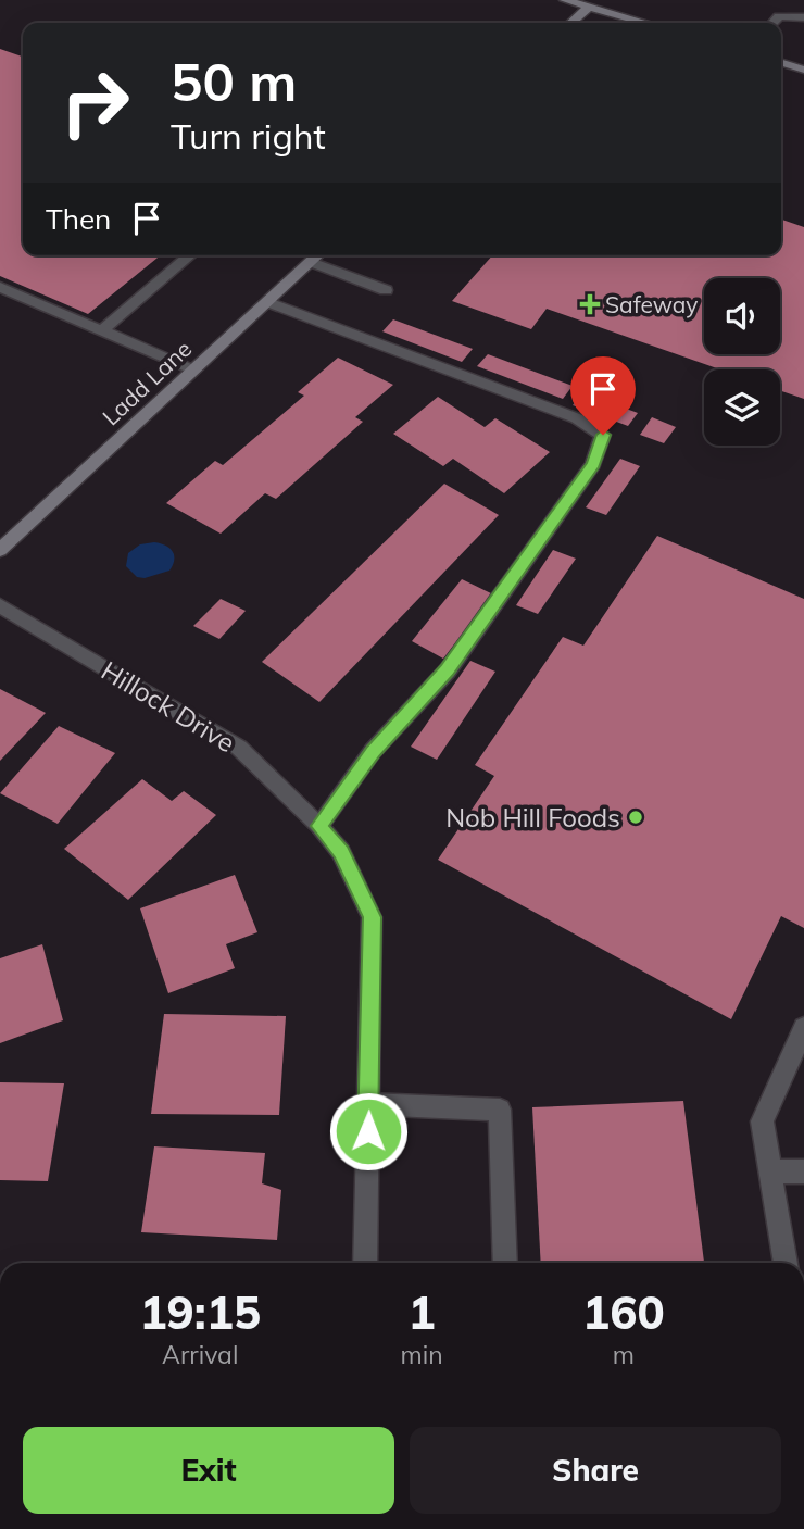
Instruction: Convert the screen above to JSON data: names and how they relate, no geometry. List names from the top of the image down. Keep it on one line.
{"streets":{"street":["Ladd Lane","Hillock Drive"]},"places":{"health":["Safeway"],"other":["Nob Hill Foods"]},"page":{"turn":["50 m","Turn right"],"then":"Then","eta":["19:15","Arrival","1","min","160","m"],"buttons":["Exit","Share"]}}
